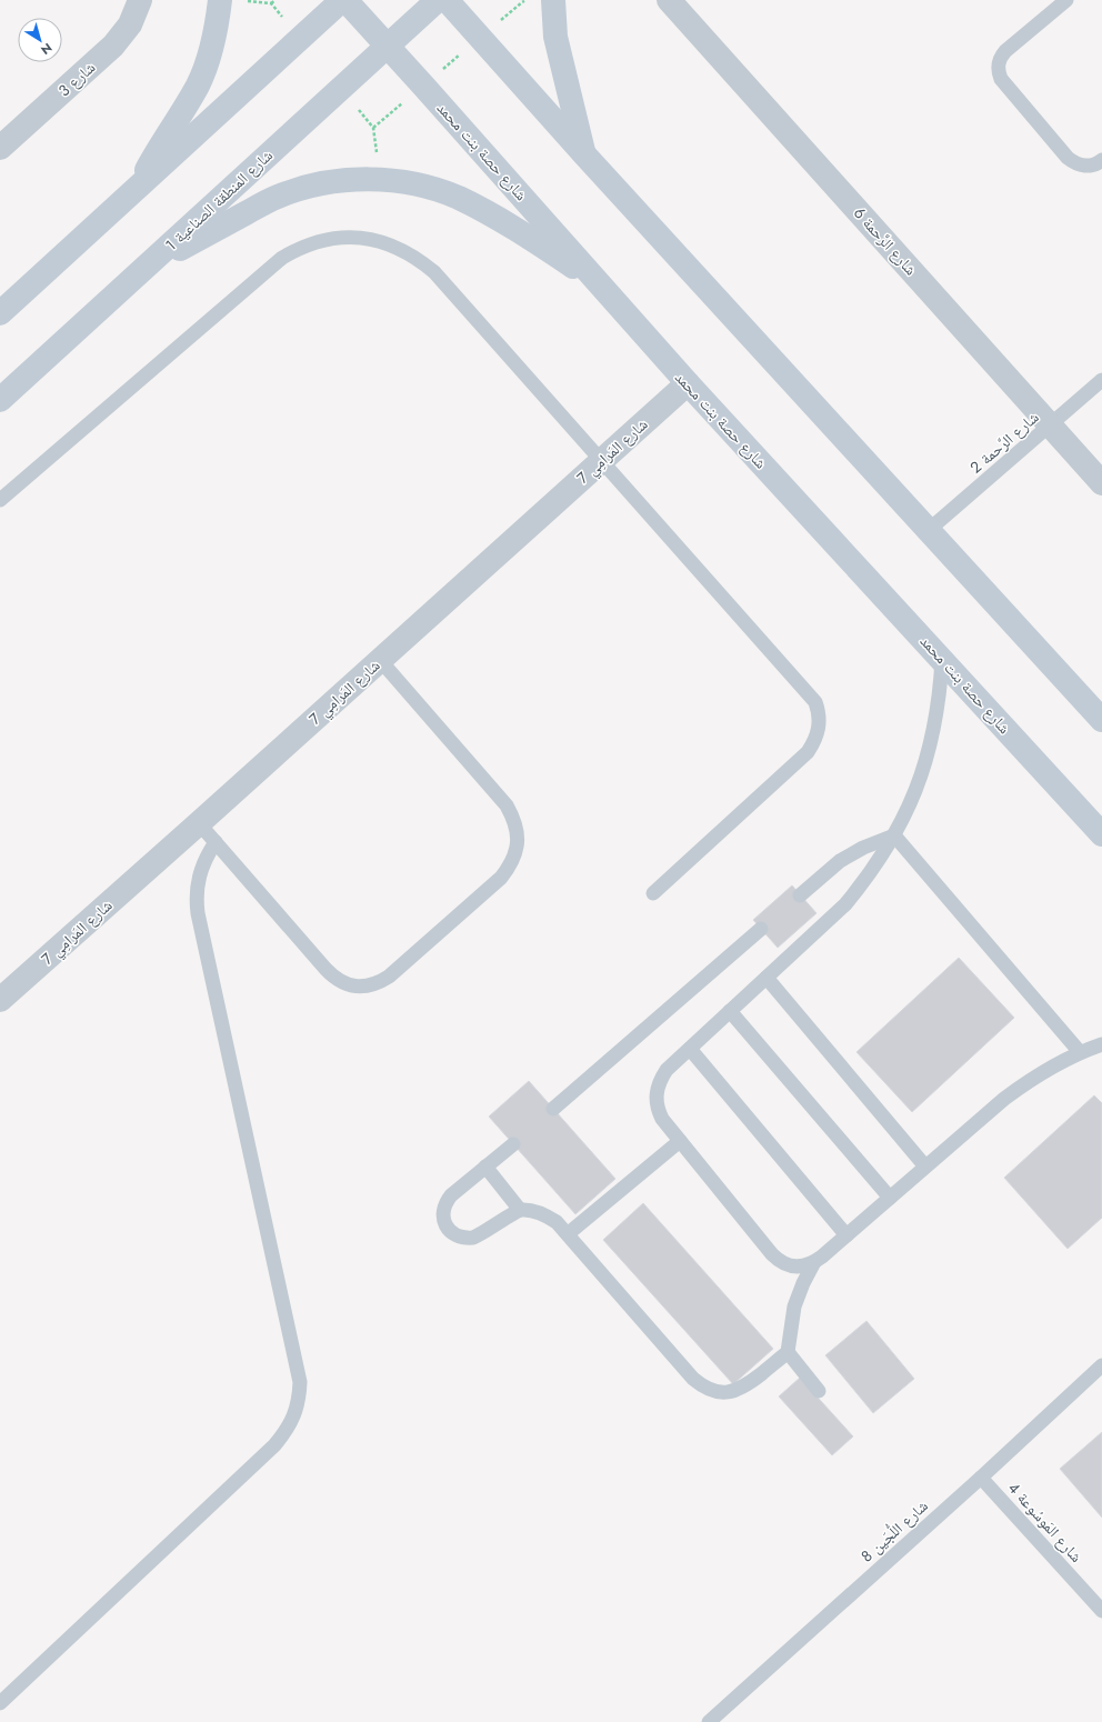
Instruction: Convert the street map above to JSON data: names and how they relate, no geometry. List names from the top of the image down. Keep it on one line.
{"streets":{"main road":["شارع حصة بنت محمد","شارع المنطقة الصناعية 1"],"street":["شارع 3","شارع الرَّحمة 6","شارع المَرامِي 7"],"lane":["شارع الرَّحمة 2","شارع المَوسُوعة 4","شارع اللُّجَين 8"]},"crossings":[["شارع حصة بنت محمد","شارع المنطقة الصناعية 1"],["شارع حصة بنت محمد","شارع المَرامِي 7"],["شارع الرَّحمة 6","شارع الرَّحمة 2"],["شارع المَوسُوعة 4","شارع اللُّجَين 8"]],"north":"bottom right"}
